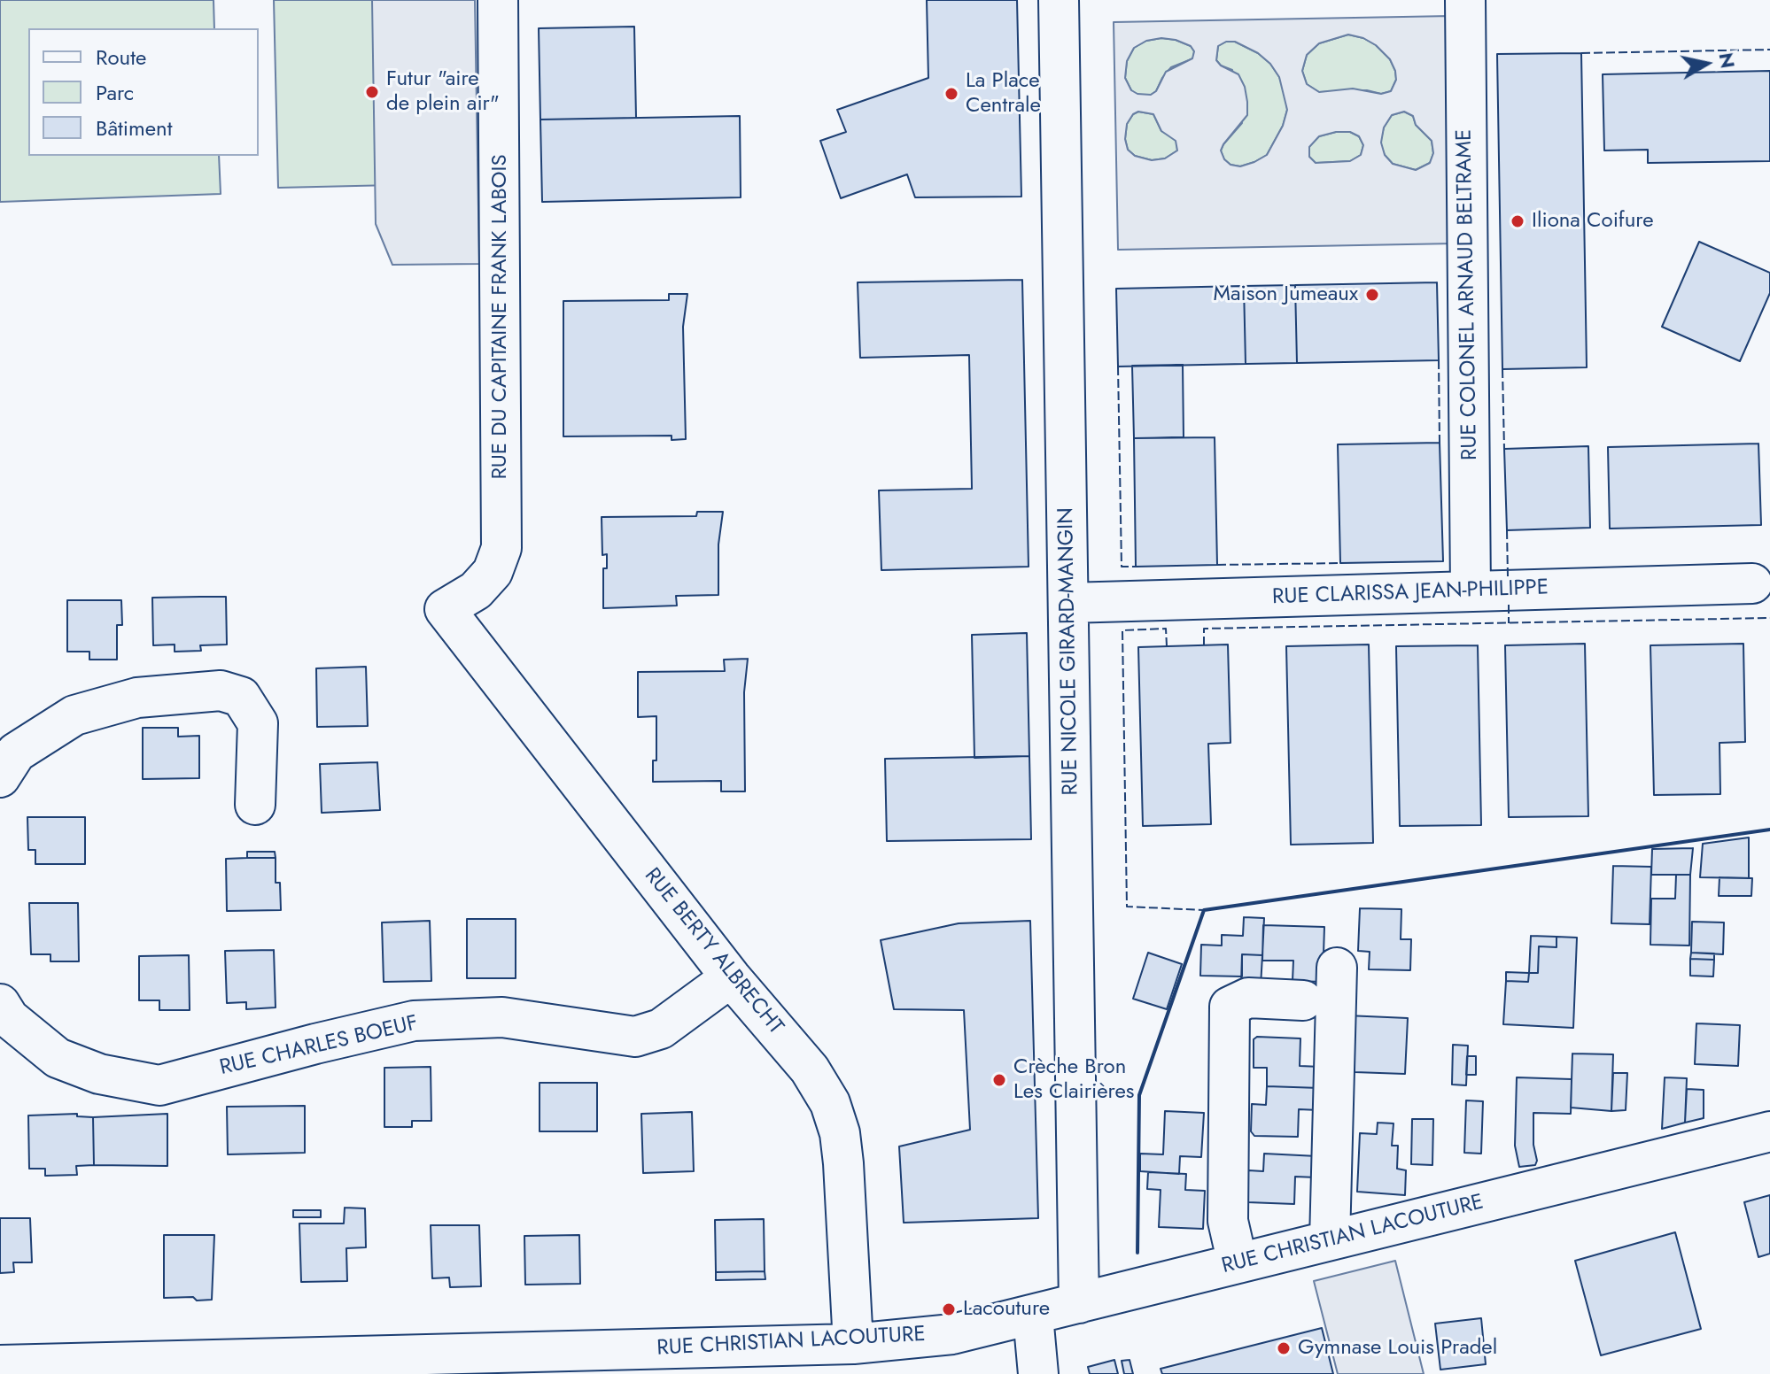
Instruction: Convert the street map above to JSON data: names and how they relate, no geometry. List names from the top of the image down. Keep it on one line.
{"streets":{"street":["RUE COLONEL ARNAUD BELTRAME","RUE DU CAPITAINE FRANK LABOIS","RUE CLARISSA JEAN-PHILIPPE","RUE NICOLE GIRARD-MANGIN","RUE BERTY ALBRECHT","RUE CHARLES BOEUF","RUE CHRISTIAN LACOUTURE"]},"crossings":[["RUE COLONEL ARNAUD BELTRAME","RUE CLARISSA JEAN-PHILIPPE"],["RUE DU CAPITAINE FRANK LABOIS","RUE BERTY ALBRECHT"],["RUE CLARISSA JEAN-PHILIPPE","RUE NICOLE GIRARD-MANGIN"],["RUE NICOLE GIRARD-MANGIN","RUE CHRISTIAN LACOUTURE"],["RUE BERTY ALBRECHT","RUE CHARLES BOEUF"],["RUE BERTY ALBRECHT","RUE CHRISTIAN LACOUTURE"]],"places":["Futur \"aire de plein air\"","La Place Centrale","Iliona Coifure","Maison Jumeaux","Crèche Bron Les Clairières","Lacouture","Gymnase Louis Pradel"],"legend":["Route","Parc","Bâtiment"],"north":"right"}
